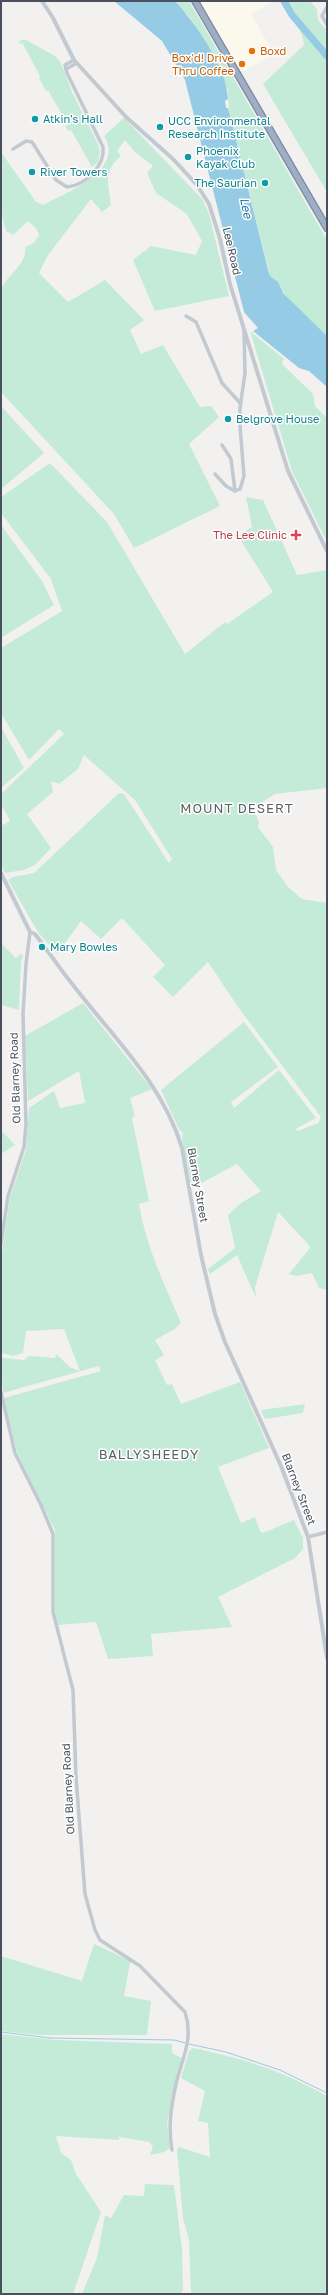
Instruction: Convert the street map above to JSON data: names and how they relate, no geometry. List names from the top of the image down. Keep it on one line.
{"streets":{"street":["Lee Road","Old Blarney Road","Blarney Street"]},"crossings":[["Old Blarney Road","Blarney Street"]],"districts":["MOUNT DESERT","BALLYSHEEDY"],"water":["Lee"],"places":{"other":["Boxd","Box'd! Drive Thru Coffee","Atkin's Hall","UCC Environmental Research Institute","Phoenix Kayak Club","River Towers","The Saurian","Belgrove House","Mary Bowles"],"health":["The Lee Clinic"]}}
